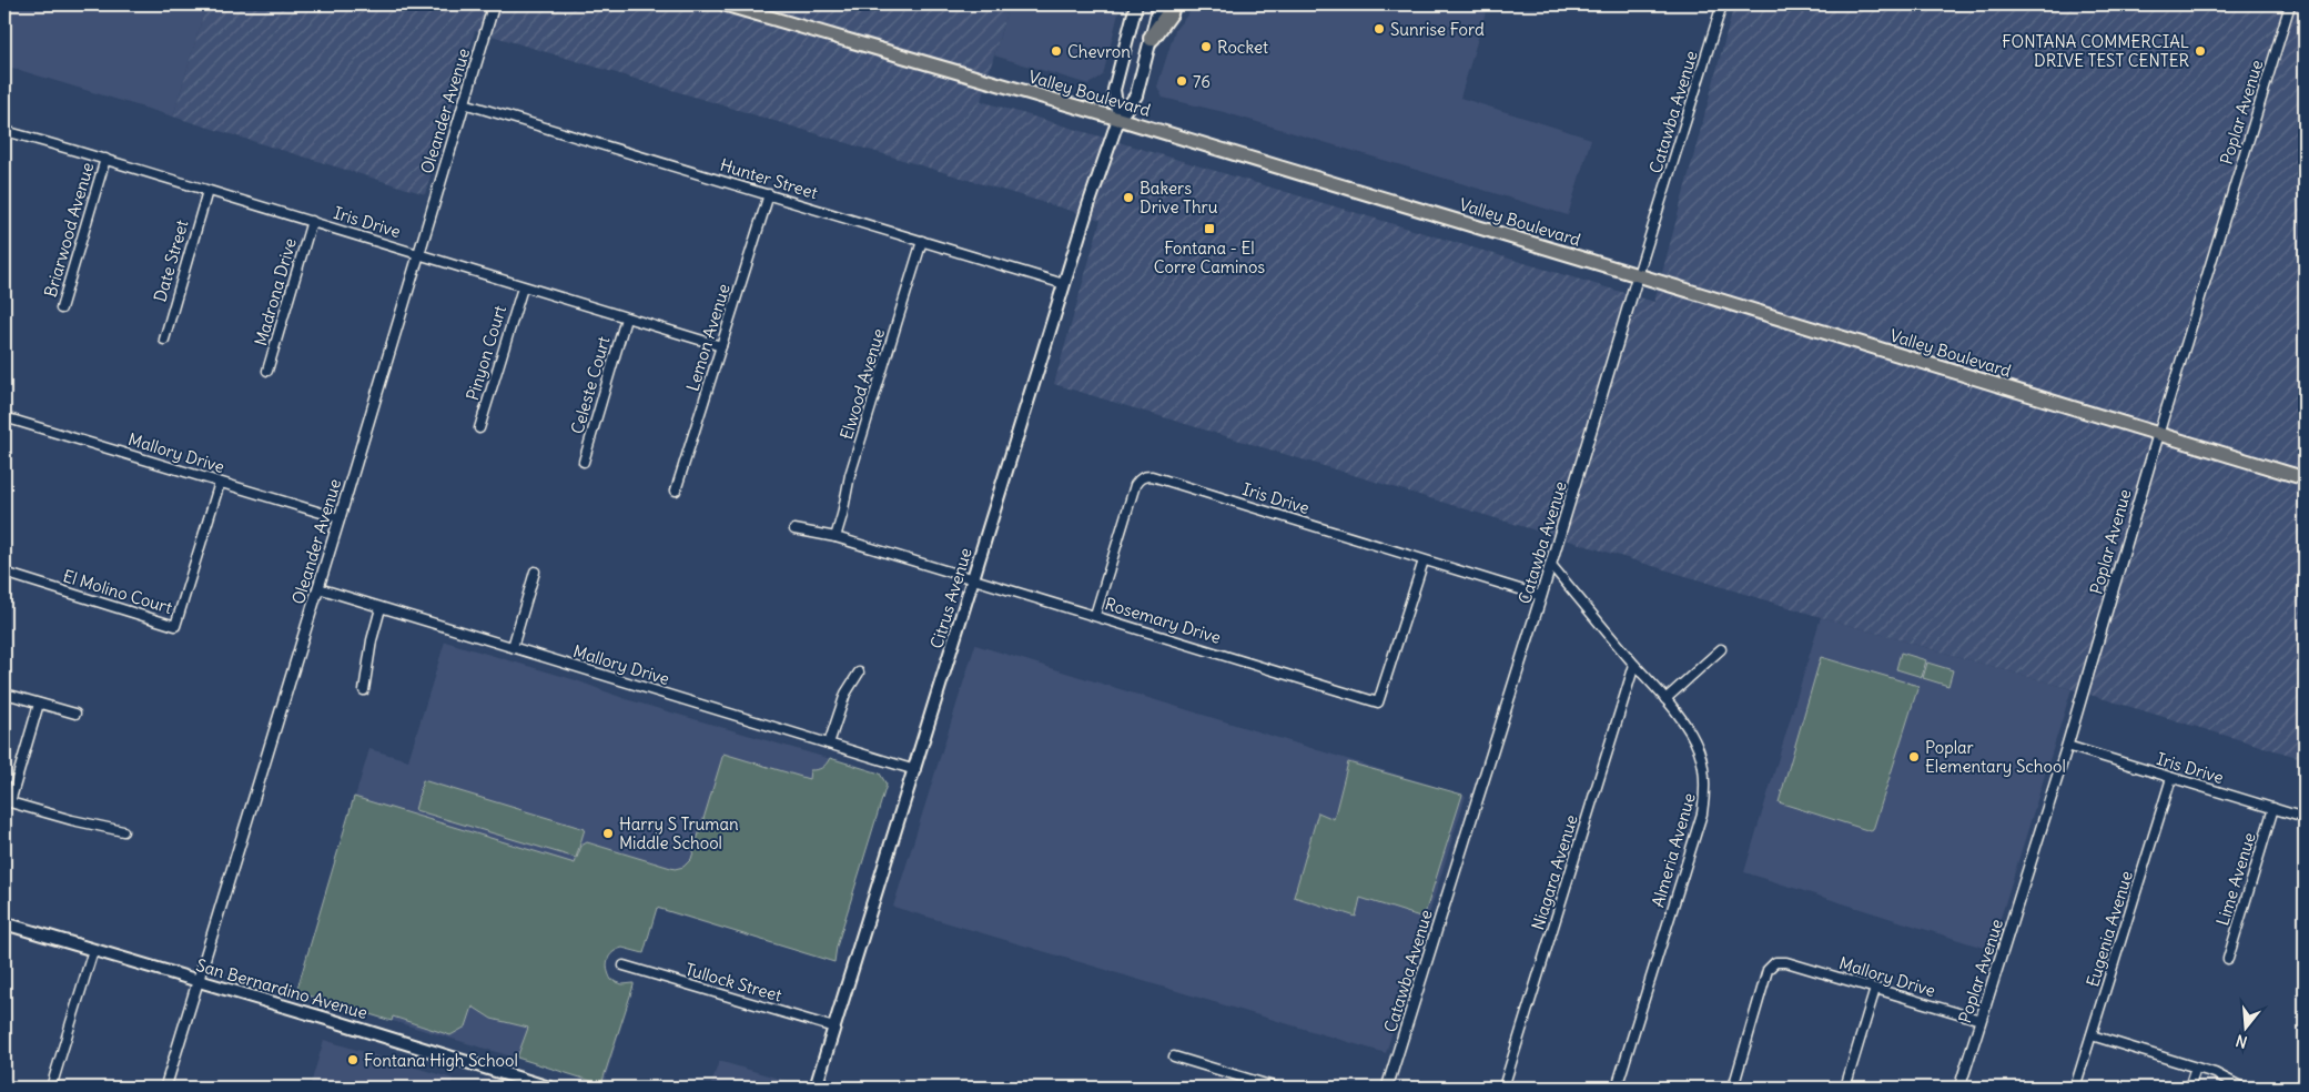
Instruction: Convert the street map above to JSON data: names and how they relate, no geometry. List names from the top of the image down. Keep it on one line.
{"streets":{"main road":["Valley Boulevard","Citrus Avenue","San Bernardino Avenue"],"street":["Oleander Avenue","Catawba Avenue","Poplar Avenue","Hunter Street","Iris Drive","Briarwood Avenue","Date Street","Madrona Drive","Lemon Avenue","Pinyon Court","Elwood Avenue","Celeste Court","Mallory Drive","El Molino Court","Rosemary Drive","Almeria Avenue","Niagara Avenue","Lime Avenue","Eugenia Avenue","Tullock Street"]},"crossings":[["Valley Boulevard","Catawba Avenue"],["Valley Boulevard","Poplar Avenue"],["Valley Boulevard","Citrus Avenue"],["Oleander Avenue","Hunter Street"],["Oleander Avenue","Iris Drive"],["Oleander Avenue","Mallory Drive"],["Oleander Avenue","San Bernardino Avenue"],["Catawba Avenue","Iris Drive"],["Catawba Avenue","Almeria Avenue"],["Poplar Avenue","Iris Drive"],["Poplar Avenue","Mallory Drive"],["Hunter Street","Lemon Avenue"],["Hunter Street","Elwood Avenue"],["Hunter Street","Citrus Avenue"],["Iris Drive","Briarwood Avenue"],["Iris Drive","Date Street"],["Iris Drive","Madrona Drive"],["Iris Drive","Lemon Avenue"],["Iris Drive","Pinyon Court"],["Iris Drive","Celeste Court"],["Iris Drive","Rosemary Drive"],["Iris Drive","Lime Avenue"],["Iris Drive","Eugenia Avenue"],["Elwood Avenue","Rosemary Drive"],["Mallory Drive","El Molino Court"],["Mallory Drive","Citrus Avenue"],["Citrus Avenue","Rosemary Drive"],["Citrus Avenue","Tullock Street"],["Almeria Avenue","Niagara Avenue"]],"places":{"other":["Sunrise Ford","Rocket","Chevron","FONTANA COMMERCIAL DRIVE TEST CENTER","76","Bakers Drive Thru","Poplar Elementary School","Harry S Truman Middle School","Fontana High School"],"transit":["Fontana - El Corre Caminos"]},"north":"bottom"}
